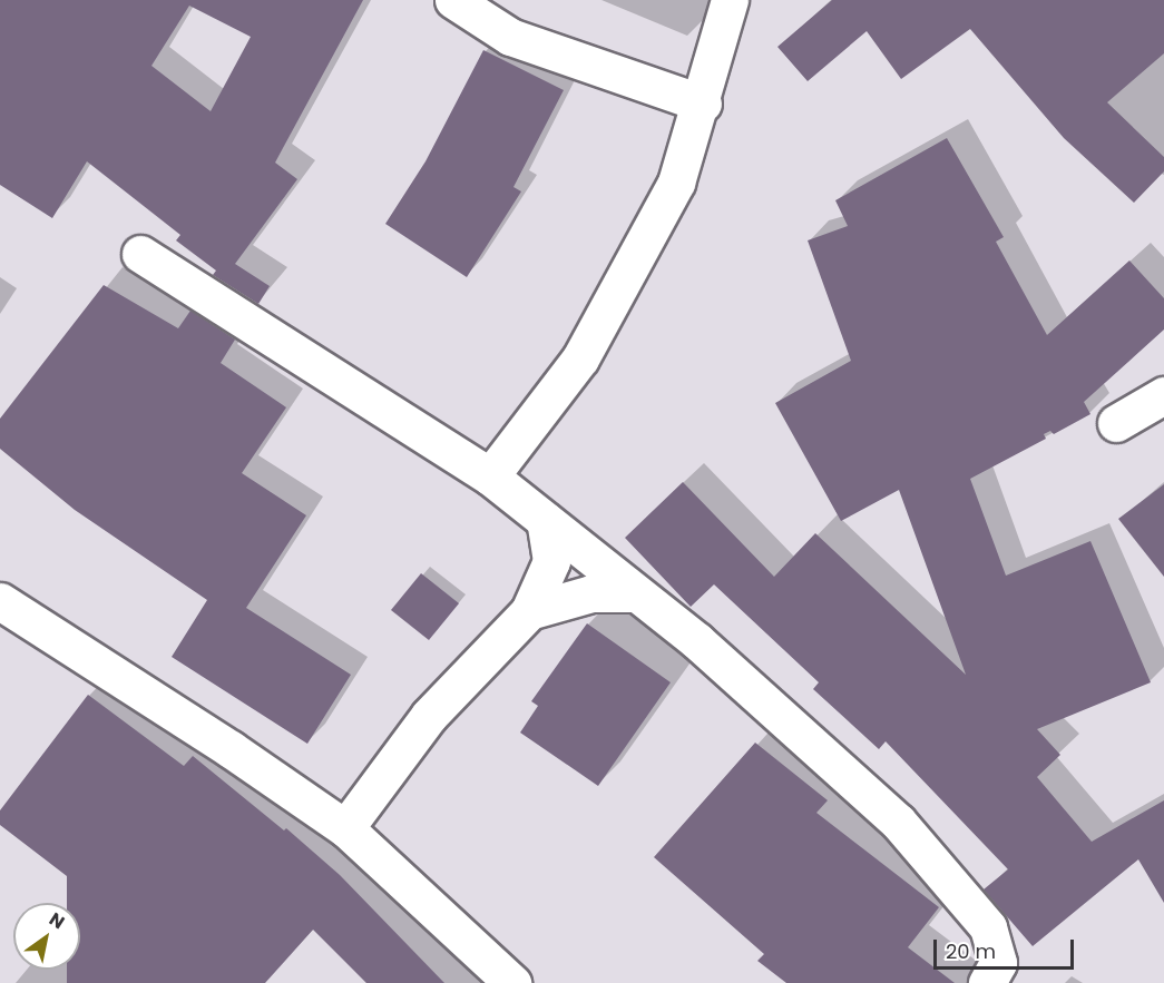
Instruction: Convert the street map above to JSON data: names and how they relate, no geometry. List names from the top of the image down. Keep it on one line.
{"scale_bar":"20 m","north":"top right"}
